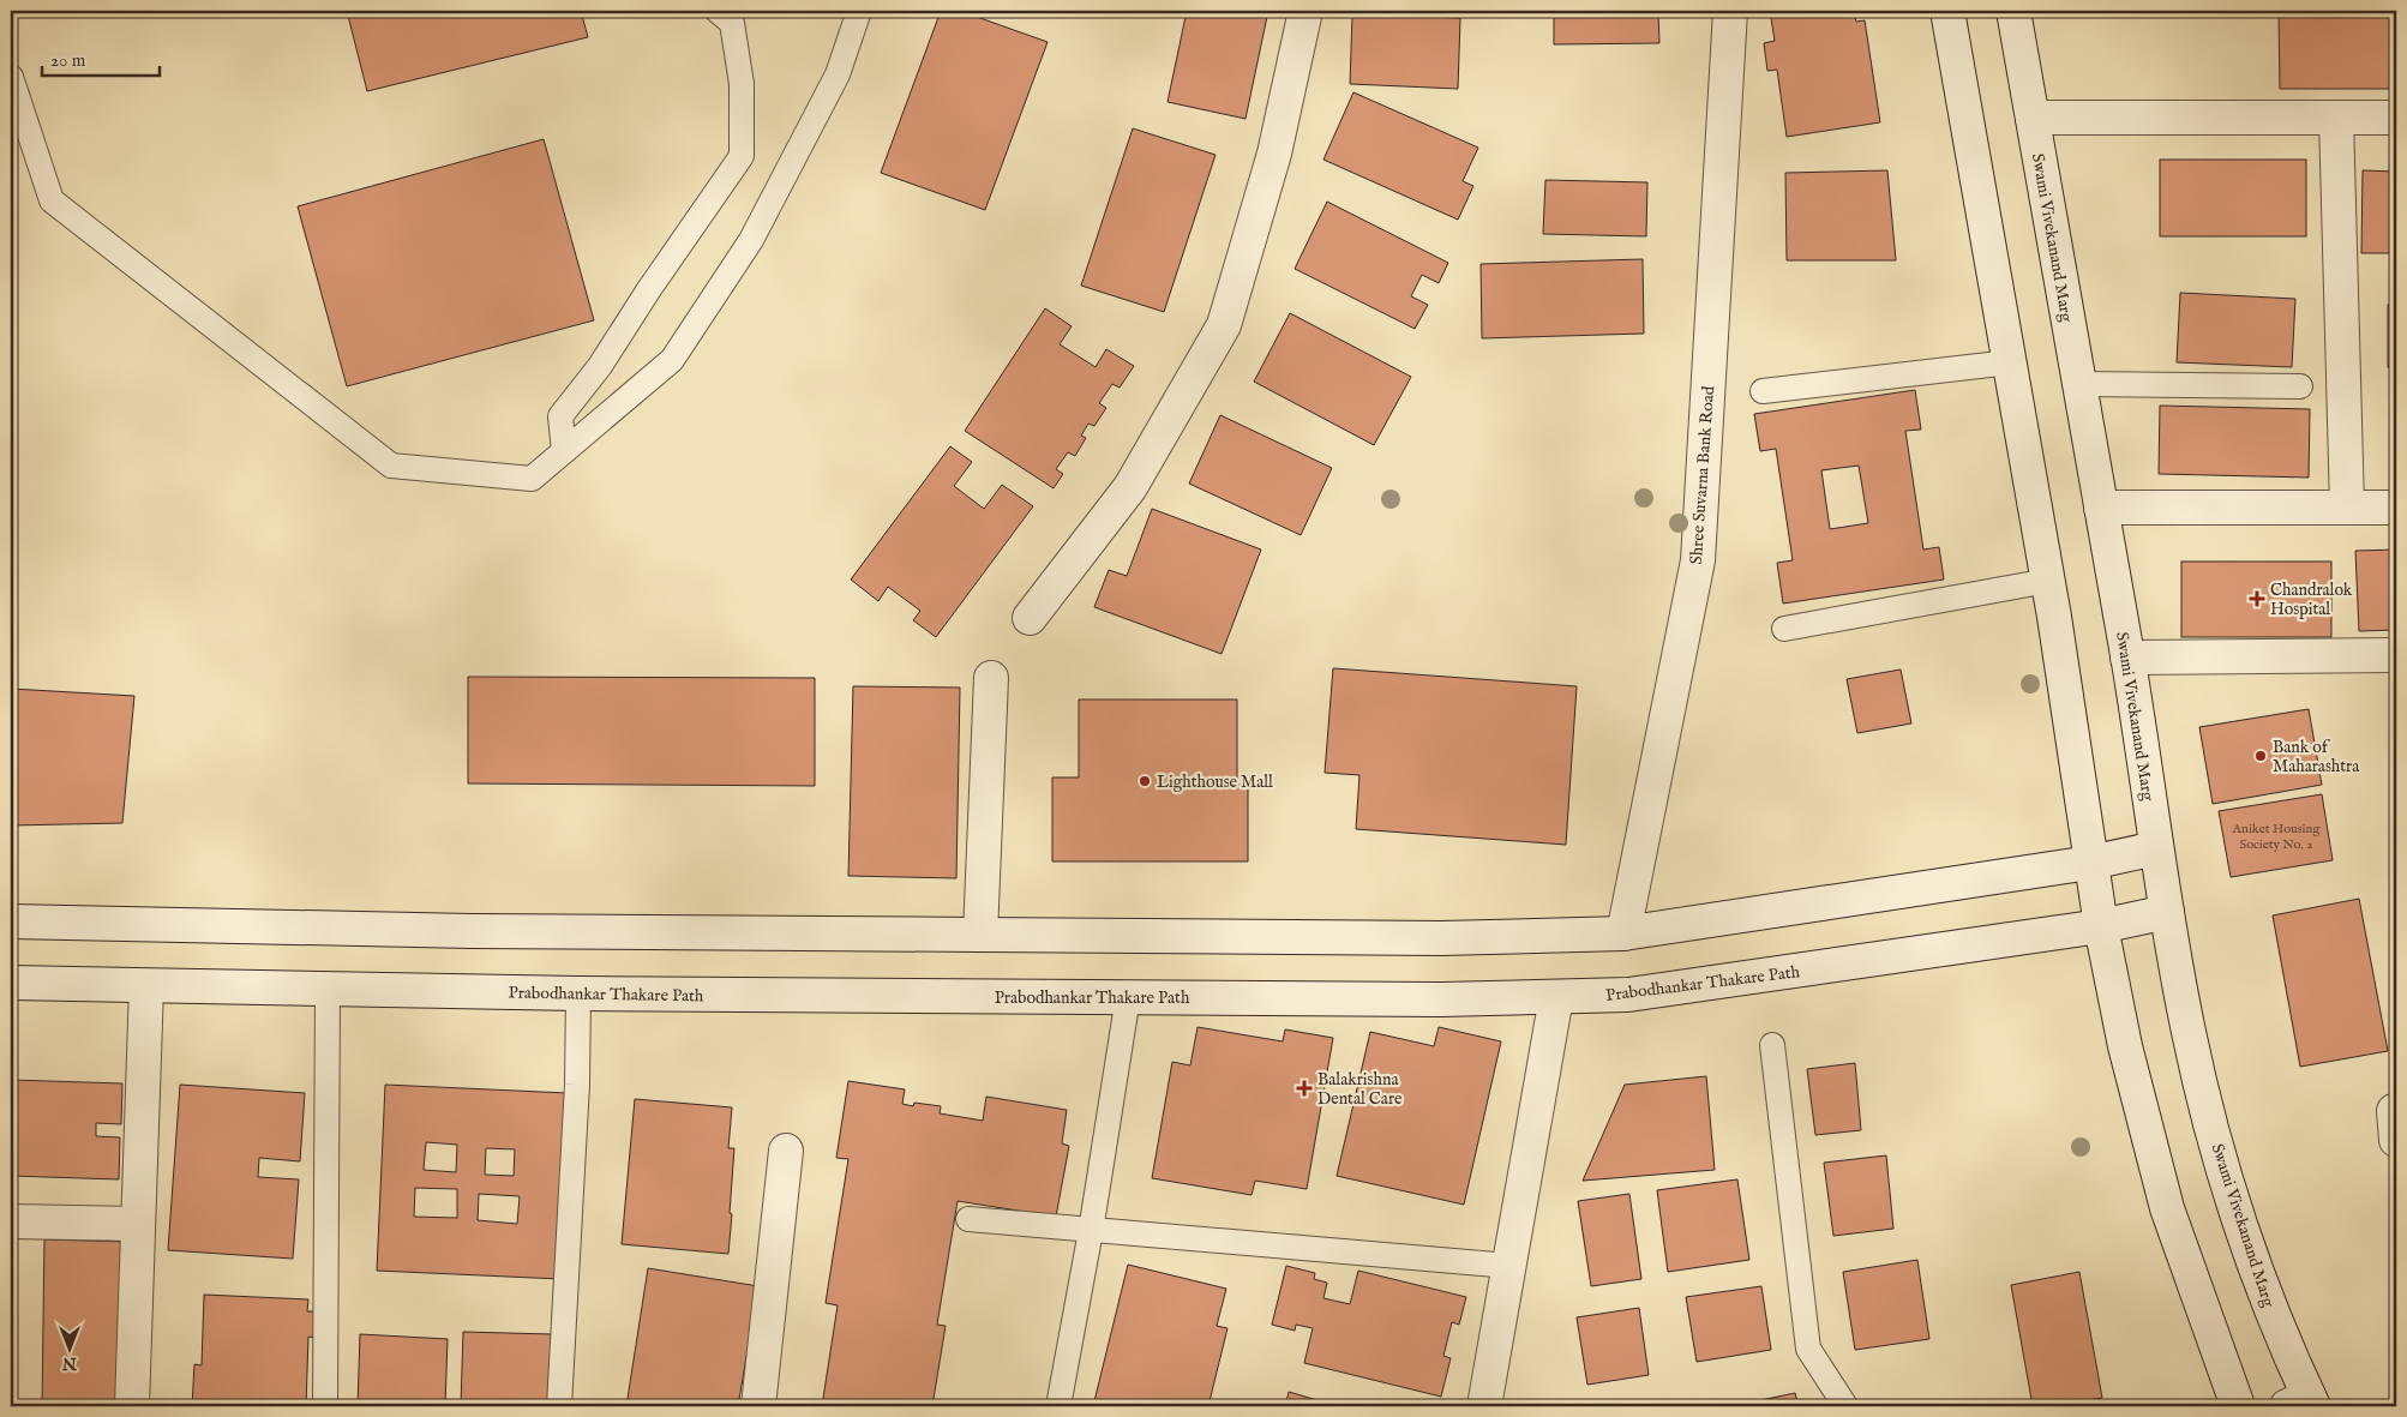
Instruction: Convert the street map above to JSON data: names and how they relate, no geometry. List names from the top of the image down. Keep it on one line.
{"streets":{"main road":["Swami Vivekanand Marg","Shree Suvarna Bank Road","Prabodhankar Thakare Path"]},"crossings":[["Swami Vivekanand Marg","Prabodhankar Thakare Path"]],"places":{"health":["Chandralok Hospital","Balakrishna Dental Care"],"other":["Bank of Maharashtra","Lighthouse Mall"]},"house_numbers":["Aniket Housing Society No. 2"],"scale_bar":"20 m","north":"bottom"}
